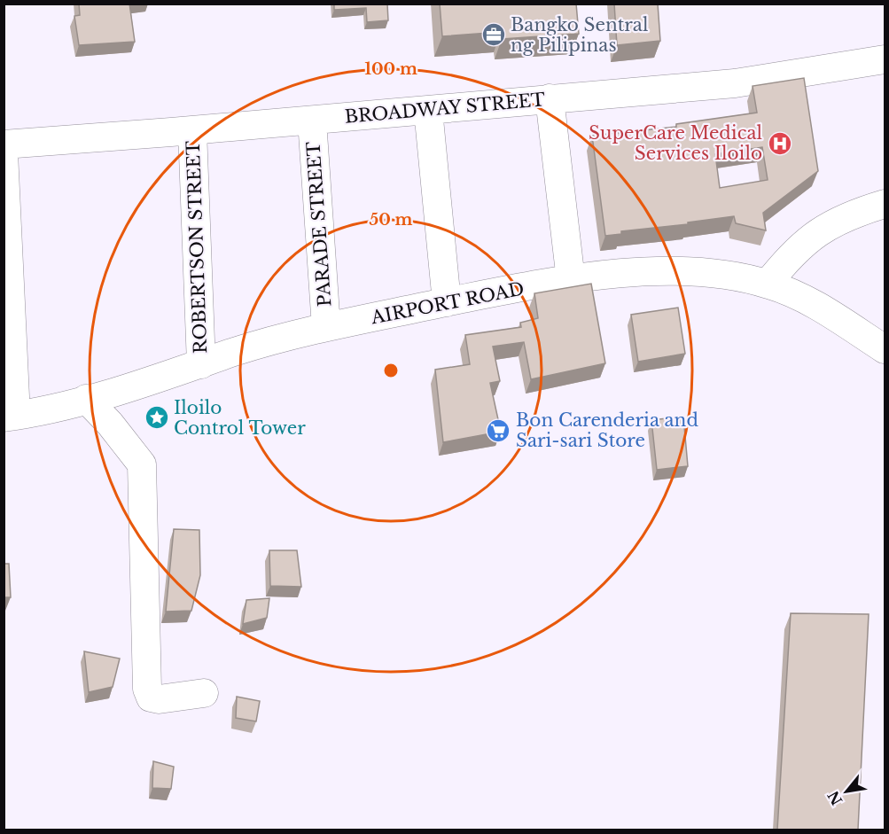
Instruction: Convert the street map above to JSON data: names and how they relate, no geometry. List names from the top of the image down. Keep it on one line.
{"streets":{"street":["BROADWAY STREET","PARADE STREET","ROBERTSON STREET","AIRPORT ROAD"]},"crossings":[["BROADWAY STREET","PARADE STREET"],["BROADWAY STREET","ROBERTSON STREET"],["PARADE STREET","AIRPORT ROAD"],["ROBERTSON STREET","AIRPORT ROAD"]],"places":{"office":["Bangko Sentral ng Pilipinas"],"hospital":["SuperCare Medical Services Iloilo"],"place":["Iloilo Control Tower"],"supermarket":["Bon Carenderia and Sari-sari Store"]},"north":"bottom left","rings":["100 m","50 m"]}
